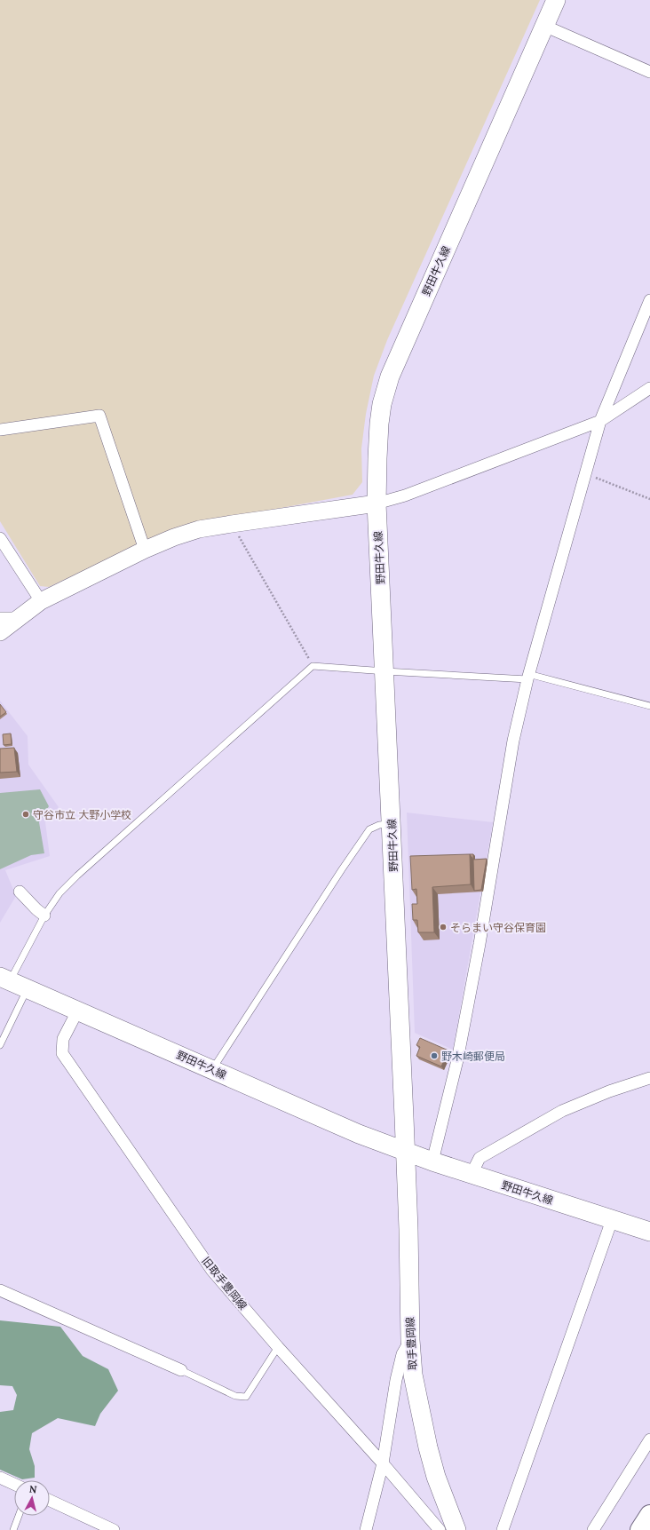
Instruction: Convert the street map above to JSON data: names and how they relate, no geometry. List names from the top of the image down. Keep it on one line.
{"streets":{"main road":["野田牛久線","取手豊岡線"],"street":["旧取手豊岡線"]},"crossings":[["野田牛久線","旧取手豊岡線"],["野田牛久線","取手豊岡線"]],"places":["守谷市立 大野小学校","そらまい守谷保育園","野木崎郵便局"],"north":"top"}
